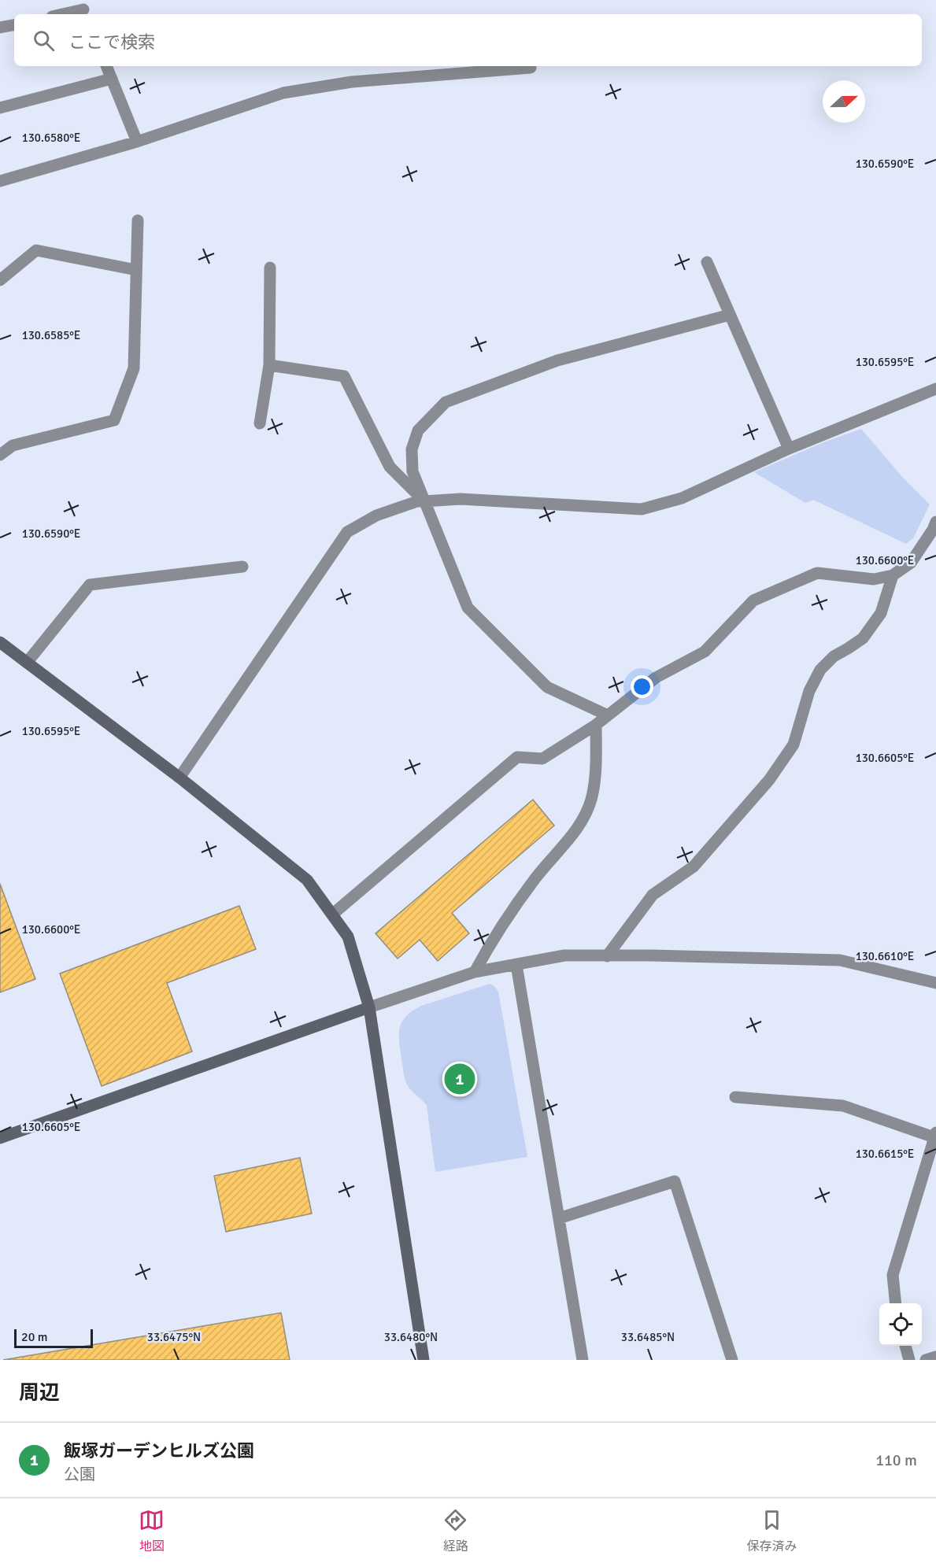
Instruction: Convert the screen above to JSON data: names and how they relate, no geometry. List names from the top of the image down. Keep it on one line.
{"scale_bar":"20 m","north":"right","page":{"search":"ここで検索","pins":"1","scale":"20 m","heading":"周辺","list":[{"mark":"1","name":"飯塚ガーデンヒルズ公園","note":"公園","value":"110 m"}],"nav":["地図","経路","保存済み"]},"coordinates":["130.6580°E","130.6590°E","130.6585°E","130.6595°E","130.6600°E","130.6605°E","130.6610°E","130.6615°E","33.6475°N","33.6480°N","33.6485°N"]}
